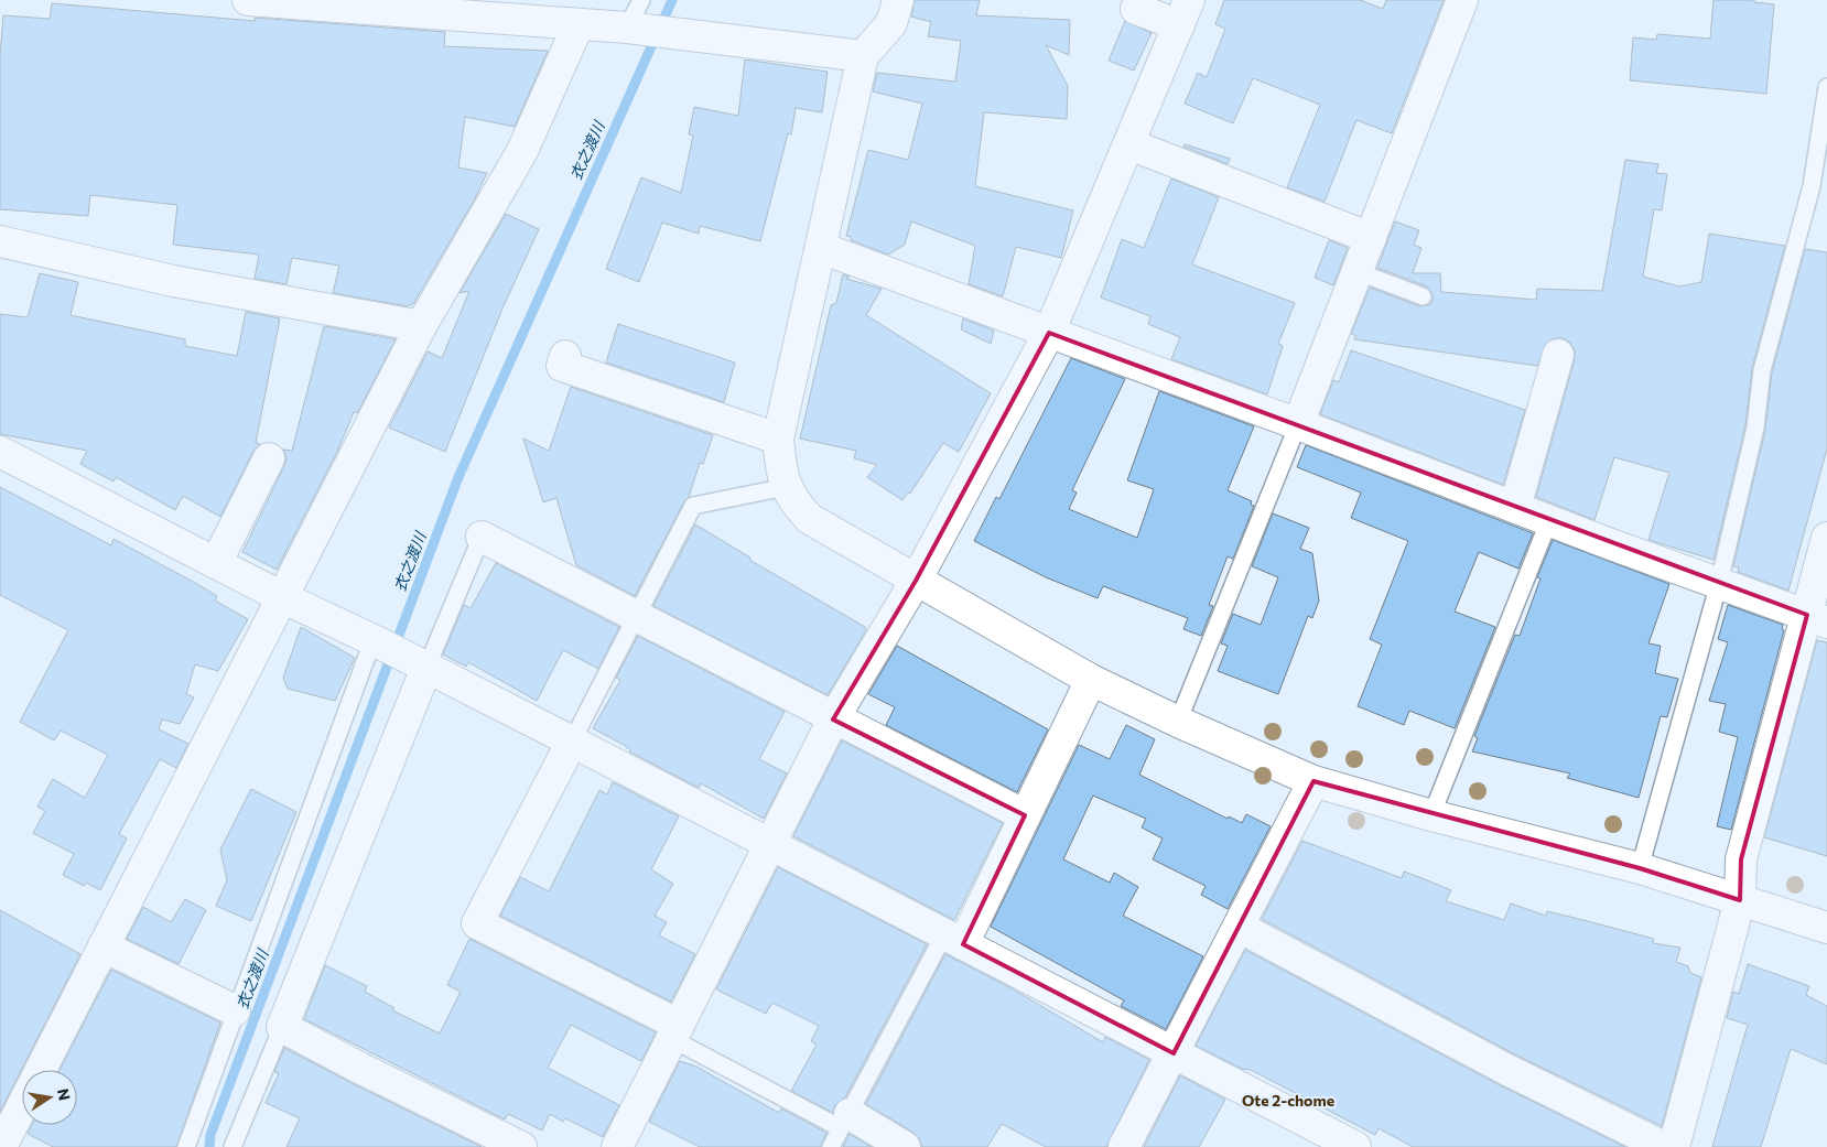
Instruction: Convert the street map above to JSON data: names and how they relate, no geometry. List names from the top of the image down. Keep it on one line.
{"districts":["Ote 2-chome"],"water":["衣之渡川"],"north":"right"}
